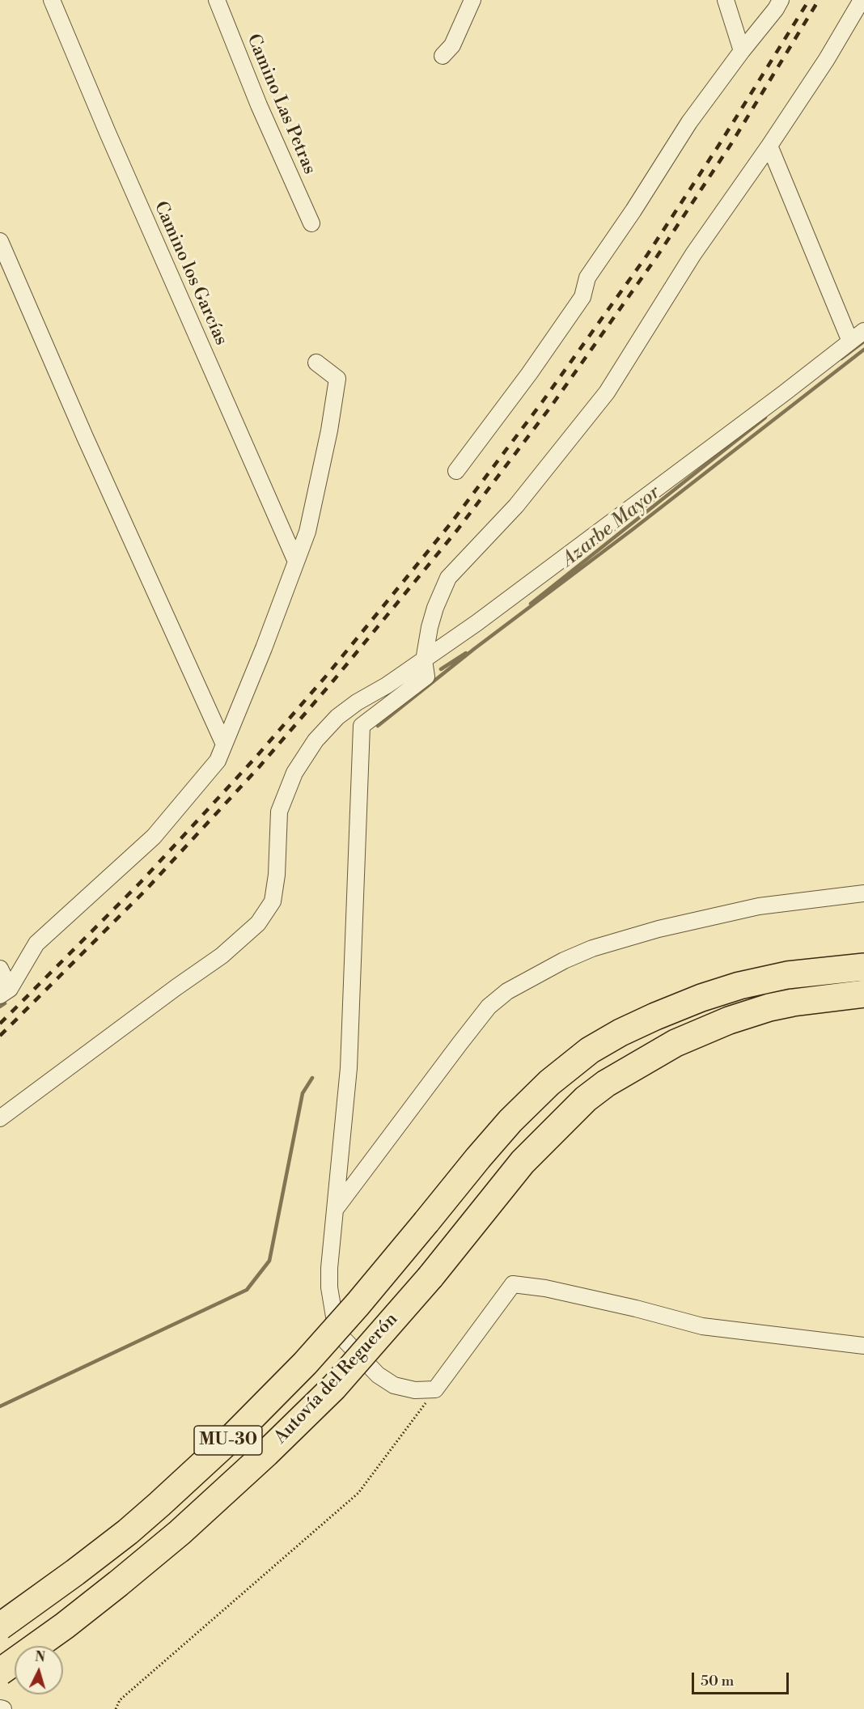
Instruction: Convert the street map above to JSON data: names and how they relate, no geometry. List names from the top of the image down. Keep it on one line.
{"streets":{"highway":["Autovía del Reguerón","MU-30"],"street":["Camino Las Petras","Camino los Garcías"]},"water":["Azarbe Mayor"],"scale_bar":"50 m","north":"top"}
